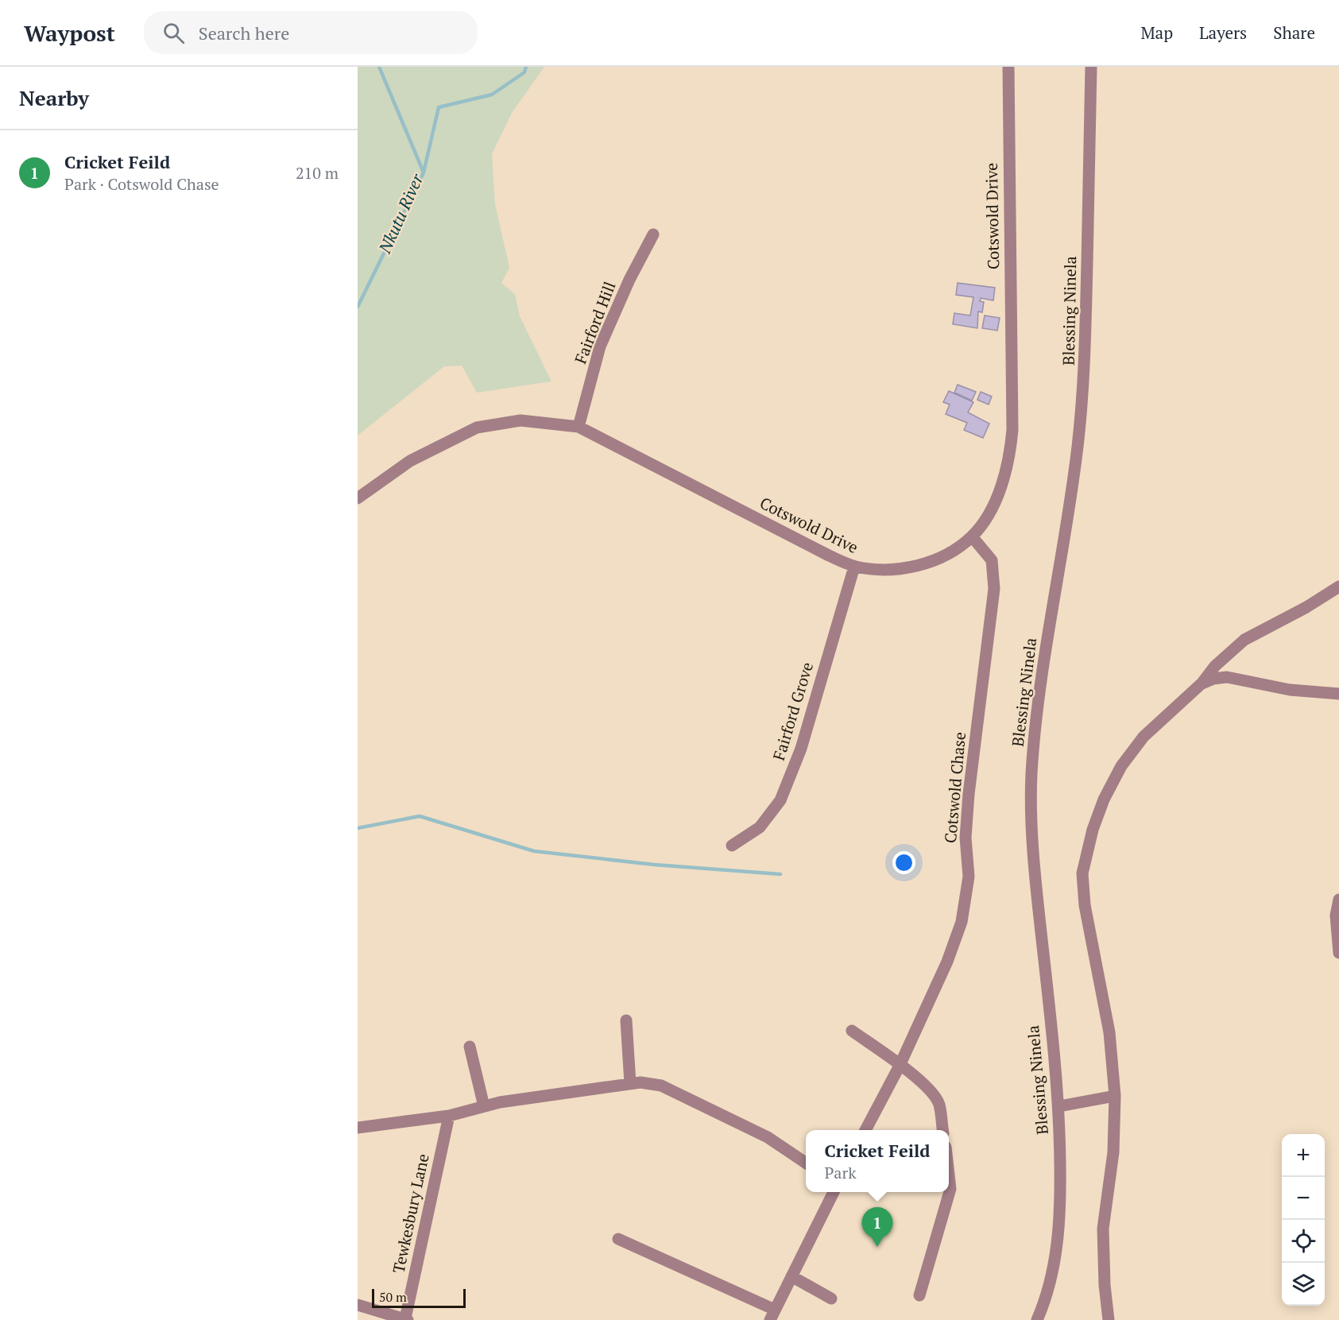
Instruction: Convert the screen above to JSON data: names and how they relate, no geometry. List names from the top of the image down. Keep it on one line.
{"streets":{"street":["Cotswold Drive","Blessing Ninela","Fairford Hill","Fairford Grove","Cotswold Chase","Tewkesbury Lane"]},"crossings":[["Cotswold Drive","Fairford Hill"],["Cotswold Drive","Fairford Grove"],["Cotswold Drive","Cotswold Chase"]],"water":["Nkutu River"],"scale_bar":"50 m","page":{"header":"Waypost","search":"Search here","nav":["Map","Layers","Share"],"heading":"Nearby","list":[{"mark":"1","name":"Cricket Feild","note":"Park · Cotswold Chase","value":"210 m"}],"popup":["Cricket Feild","Park"],"map_buttons":["+","−"],"pins":"1","scale":"50 m"}}
